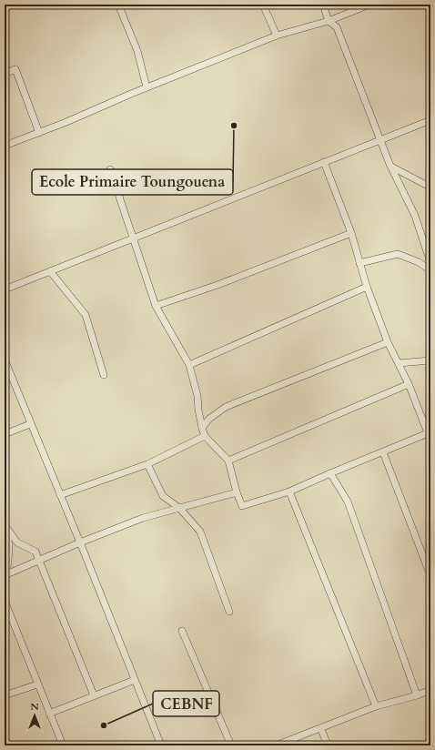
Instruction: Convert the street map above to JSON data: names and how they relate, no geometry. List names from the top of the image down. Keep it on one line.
{"places":["Ecole Primaire Toungouena","CEBNF"],"north":"top"}
